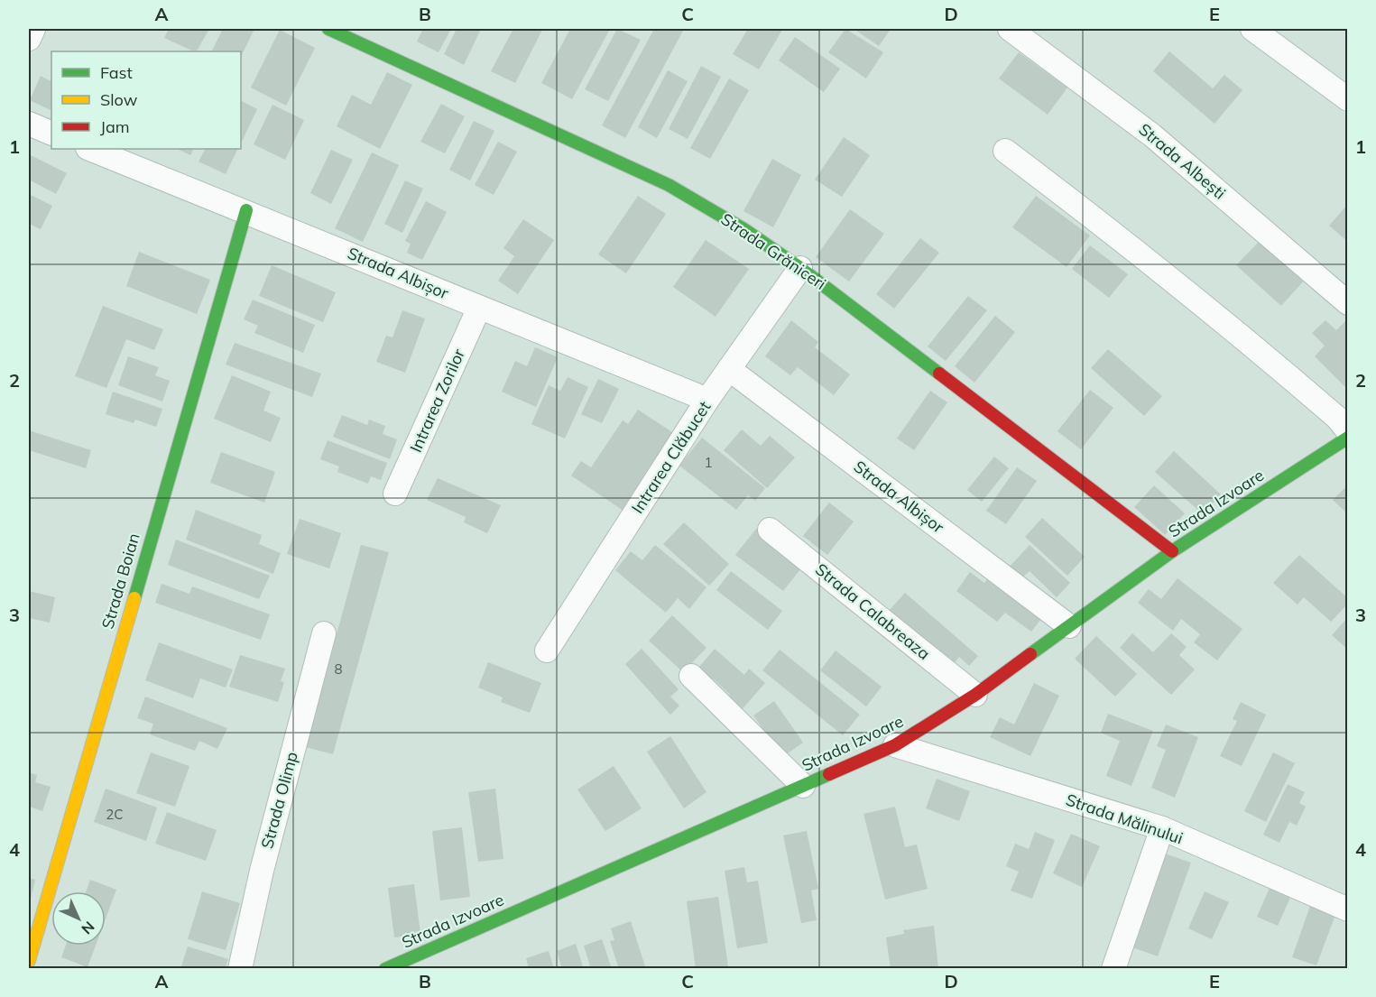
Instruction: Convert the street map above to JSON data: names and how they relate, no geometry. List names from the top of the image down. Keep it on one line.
{"streets":{"street":["Strada Albești","Strada Grăniceri","Strada Albișor","Intrarea Zorilor","Intrarea Clăbucet","Strada Izvoare","Strada Boian","Strada Calabreaza","Strada Olimp","Strada Mălinului"]},"crossings":[["Strada Grăniceri","Intrarea Clăbucet"],["Strada Grăniceri","Strada Izvoare"],["Strada Albișor","Intrarea Zorilor"],["Strada Albișor","Intrarea Clăbucet"],["Strada Albișor","Strada Izvoare"],["Strada Albișor","Strada Boian"],["Strada Izvoare","Strada Calabreaza"],["Strada Izvoare","Strada Mălinului"]],"house_numbers":["1","8","2C"],"legend":["Fast","Slow","Jam"],"north":"bottom right","grid":{"columns":["A","B","C","D","E"],"rows":["1","2","3","4"]}}
